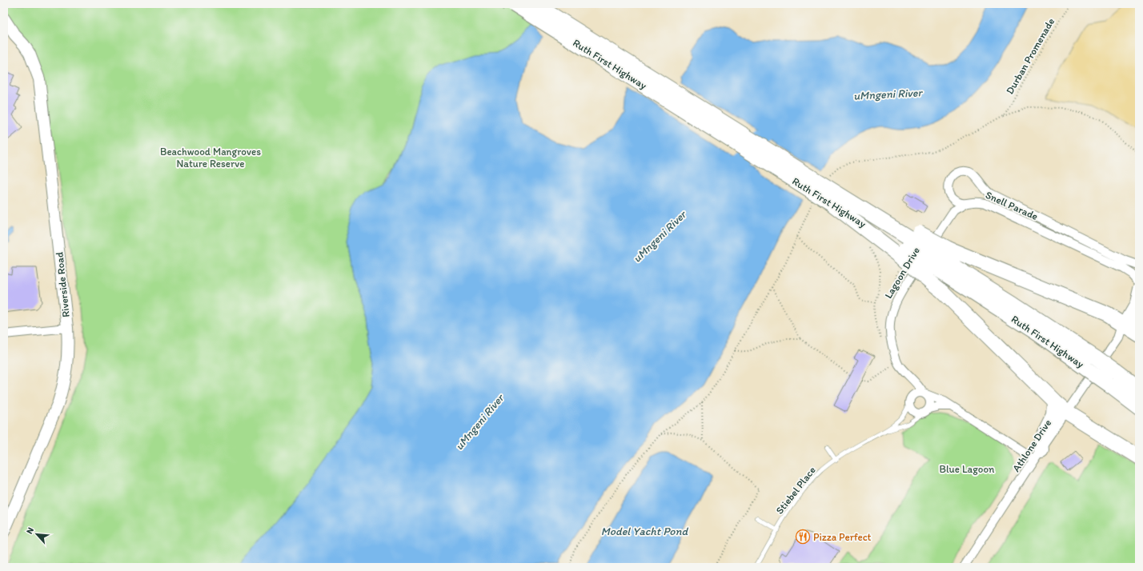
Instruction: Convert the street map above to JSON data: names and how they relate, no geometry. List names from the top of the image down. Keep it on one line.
{"streets":{"highway":["Ruth First Highway"],"main road":["Riverside Road"],"street":["Snell Parade","Lagoon Drive","Athlone Drive"],"lane":["Stiebel Place"],"path":["Durban Promenade"]},"crossings":[["Snell Parade","Lagoon Drive"],["Snell Parade","Athlone Drive"],["Lagoon Drive","Stiebel Place"]],"water":["uMngeni River","Model Yacht Pond"],"parks":["Beachwood Mangroves Nature Reserve","Blue Lagoon"],"places":{"restaurant":["Pizza Perfect"]},"north":"top left"}
